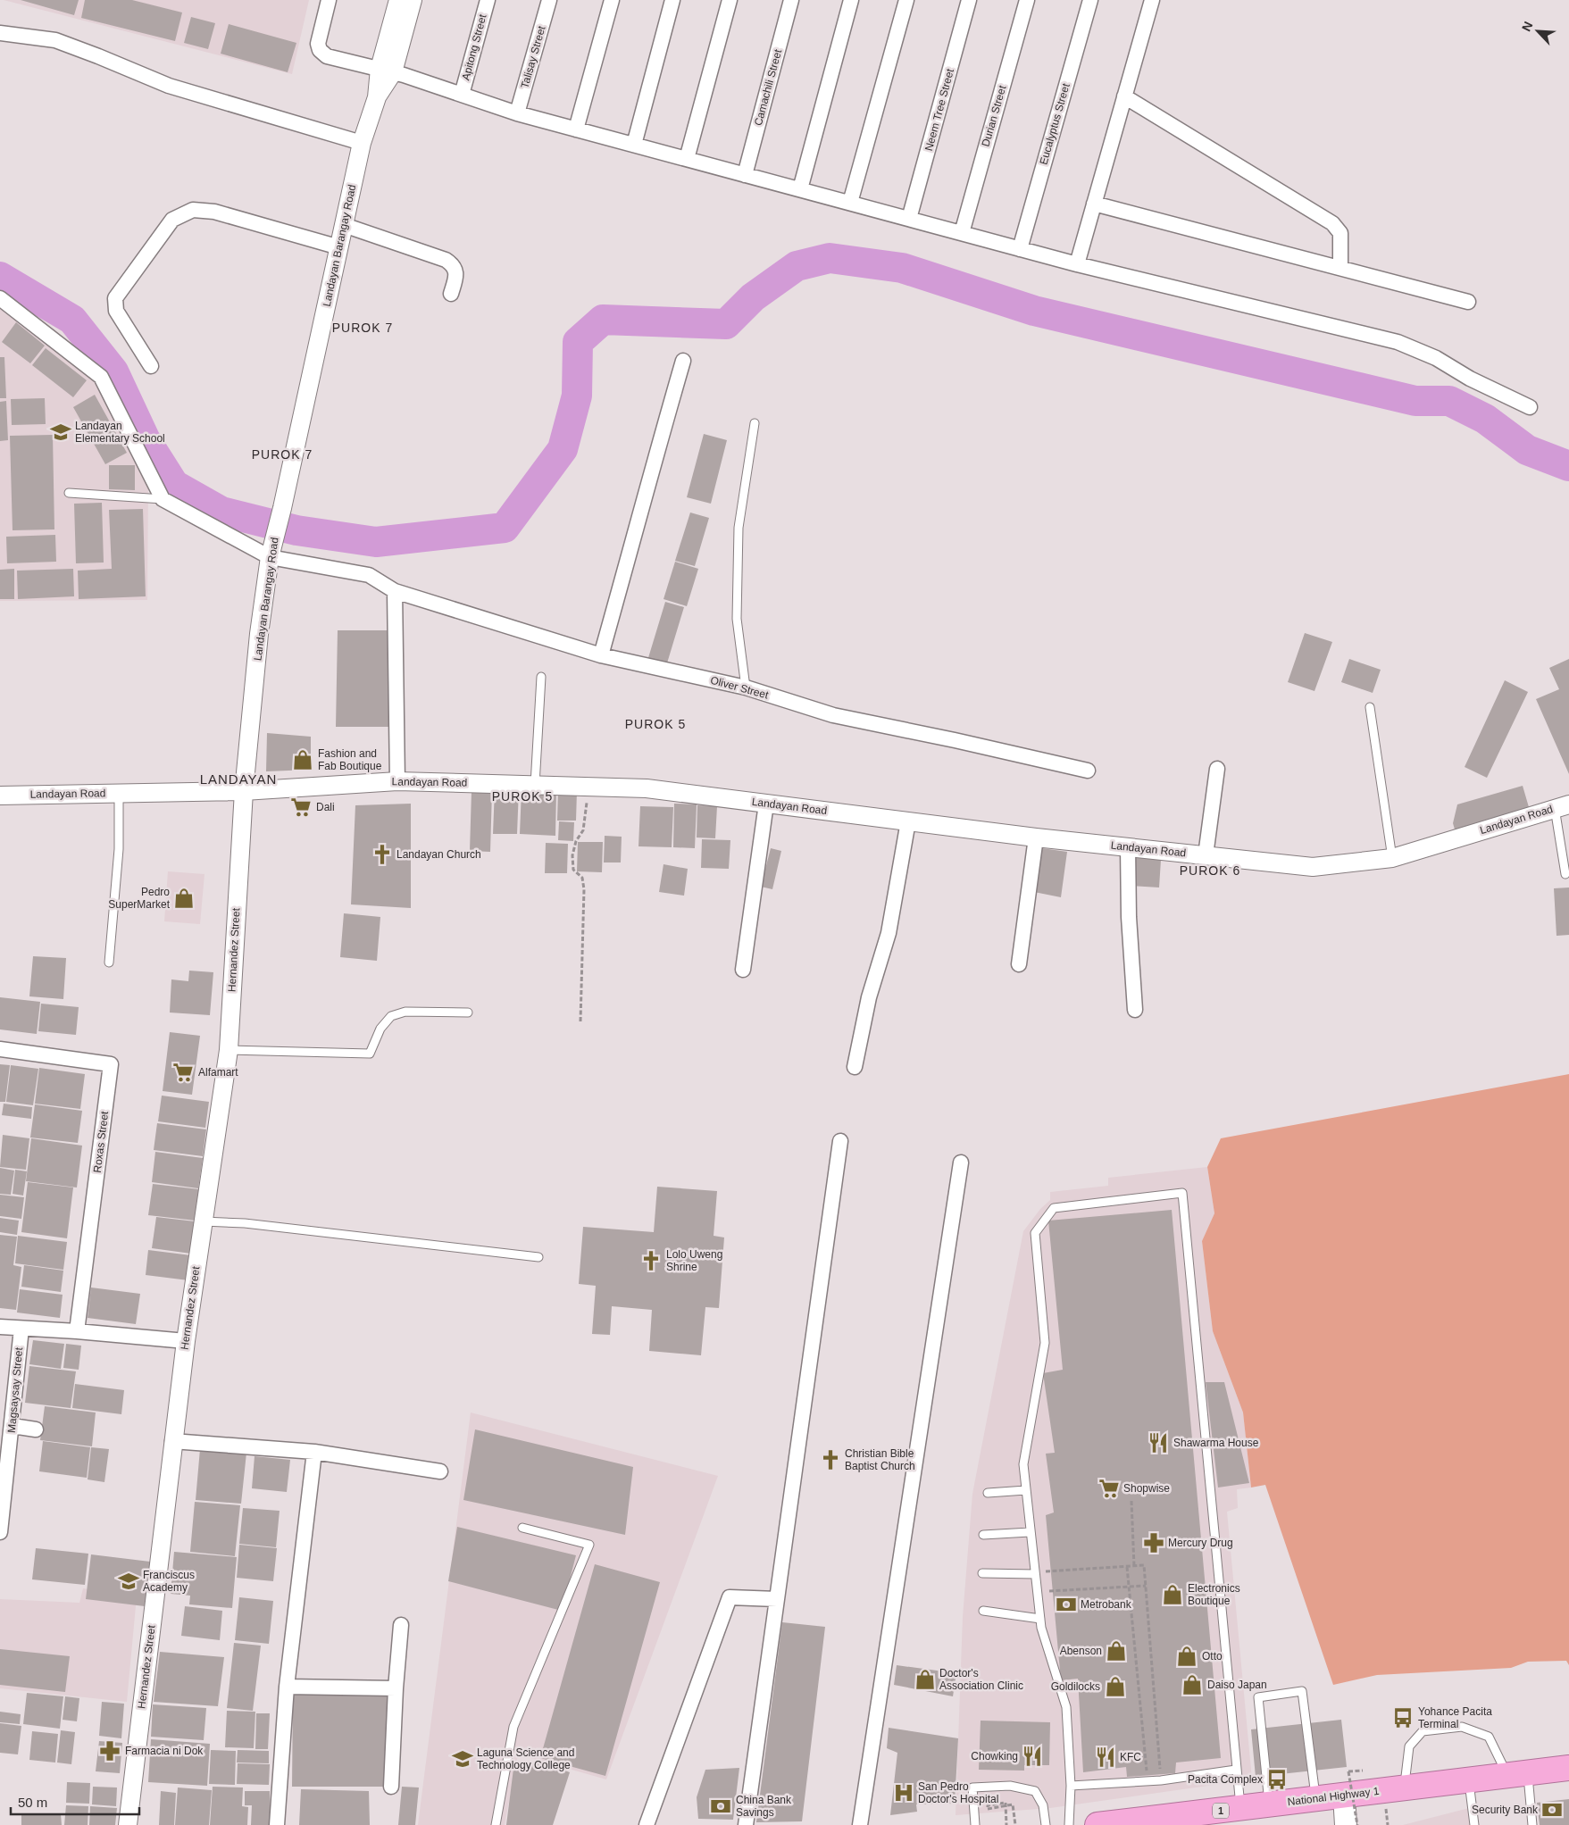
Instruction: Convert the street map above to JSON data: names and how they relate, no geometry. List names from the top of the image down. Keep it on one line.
{"streets":{"highway":["National Highway 1","1"],"street":["Apitong Street","Talisay Street","Camachili Street","Neem Tree Street","Durian Street","Eucalyptus Street","Landayan Barangay Road","Oliver Street","Landayan Road","Hernandez Street","Roxas Street","Magsaysay Street"]},"crossings":[["Landayan Barangay Road","Oliver Street"],["Landayan Barangay Road","Landayan Road"],["Landayan Barangay Road","Hernandez Street"],["Landayan Road","Hernandez Street"]],"districts":["PUROK 7","PUROK 7","PUROK 5","LANDAYAN","PUROK 5","PUROK 6"],"places":{"school or university":["Landayan Elementary School","Franciscus Academy","Laguna Science and Technology College"],"shop":["Fashion and Fab Boutique","Pedro SuperMarket","Electronics Boutique","Abenson","Otto","Doctor's Association Clinic","Daiso Japan","Goldilocks"],"supermarket":["Dali","Alfamart","Shopwise"],"church":["Landayan Church","Lolo Uweng Shrine","Christian Bible Baptist Church"],"restaurant":["Shawarma House","Chowking","KFC"],"pharmacy":["Mercury Drug","Farmacia ni Dok"],"bank":["Metrobank","China Bank Savings","Security Bank"],"bus stop":["Yohance Pacita Terminal","Pacita Complex"],"hospital":["San Pedro Doctor's Hospital"]},"scale_bar":"50 m","north":"top left"}
